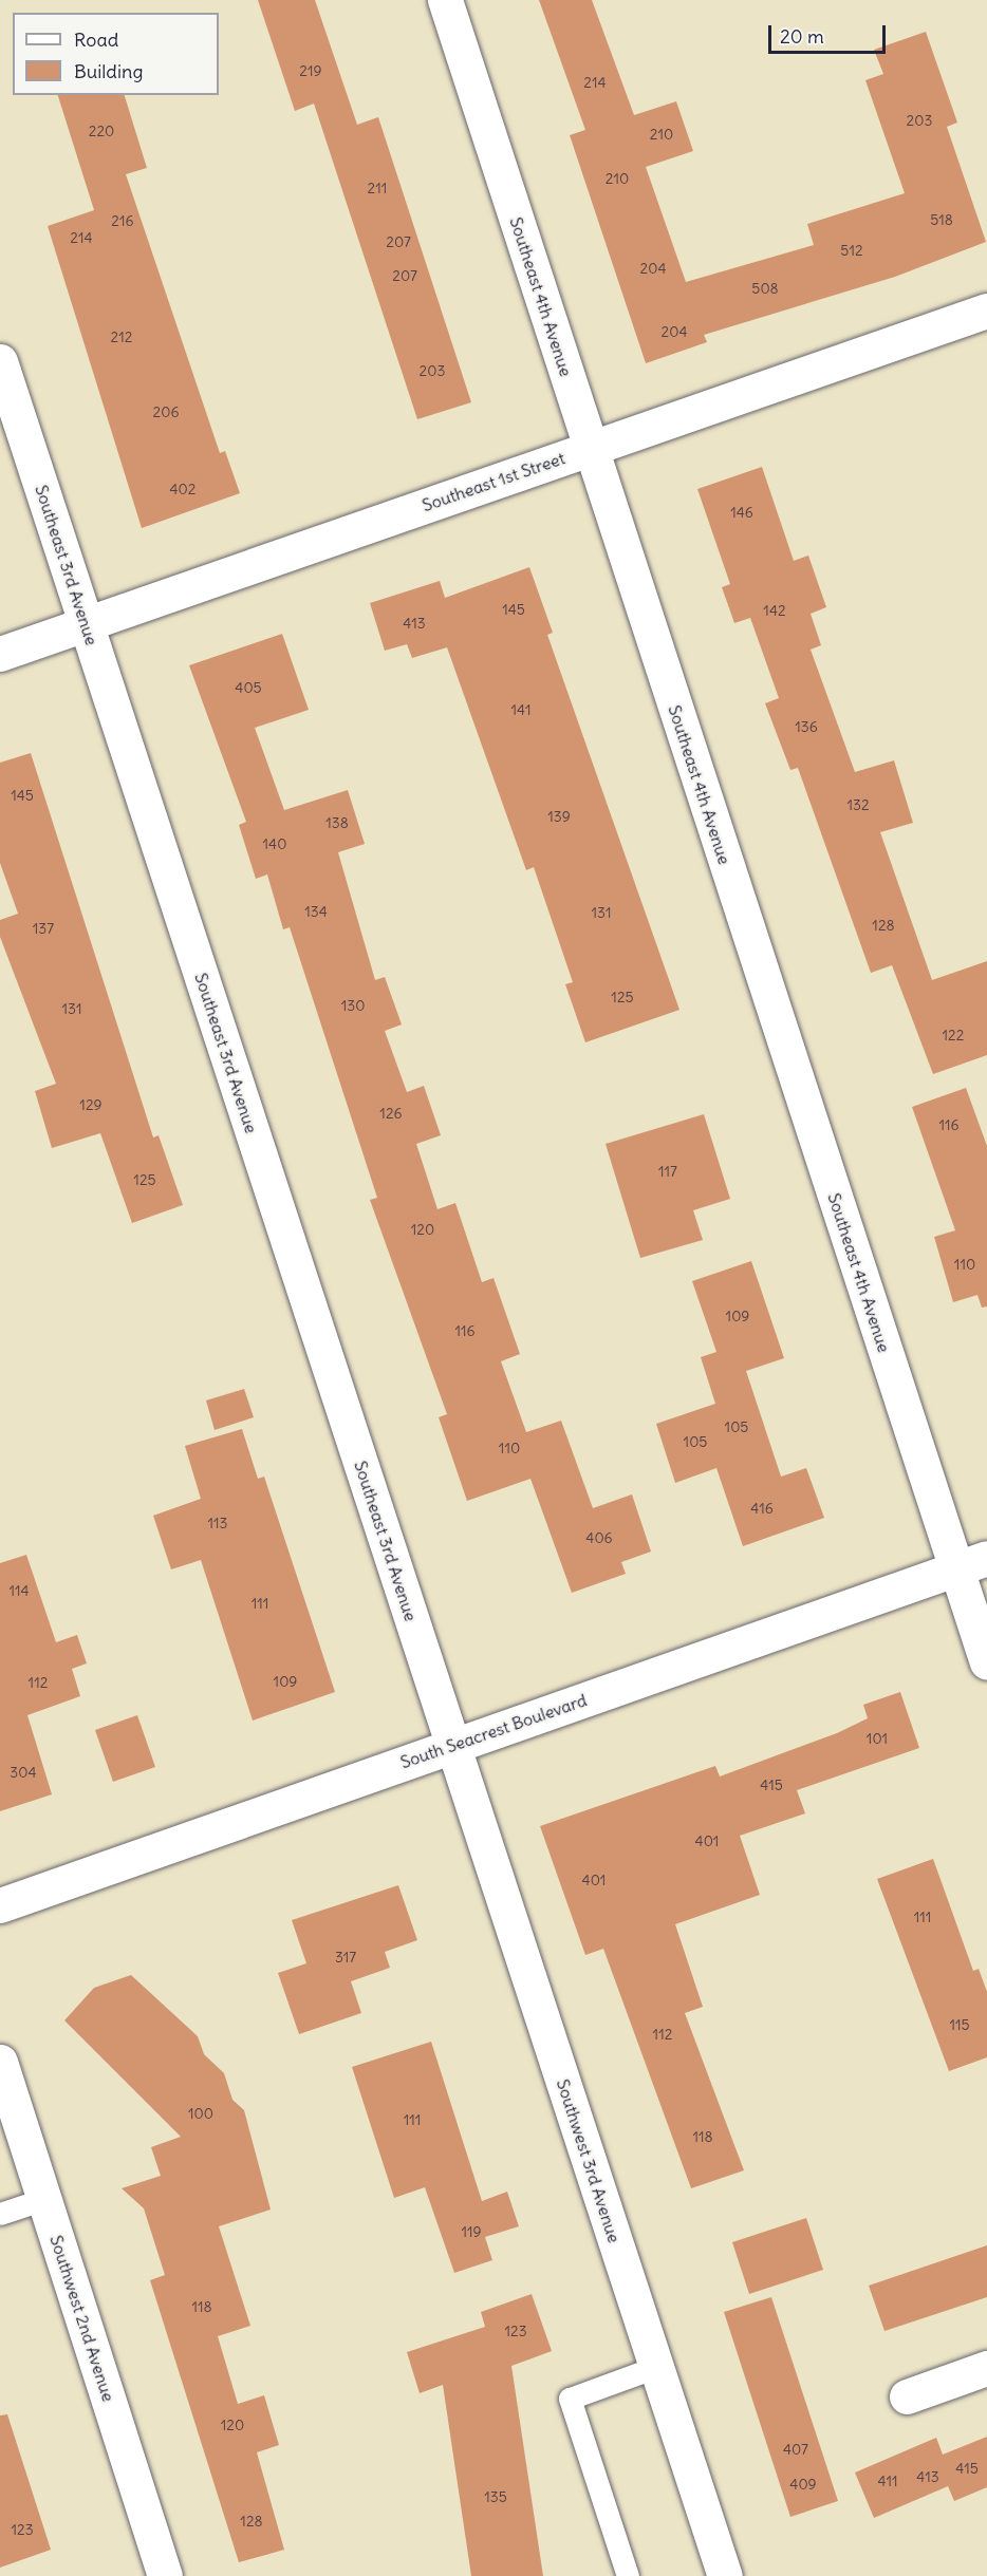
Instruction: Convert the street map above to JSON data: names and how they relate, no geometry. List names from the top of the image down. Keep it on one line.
{"streets":{"street":["Southeast 4th Avenue","Southeast 1st Street","Southeast 3rd Avenue","South Seacrest Boulevard","Southwest 3rd Avenue","Southwest 2nd Avenue"]},"crossings":[["Southeast 4th Avenue","Southeast 1st Street"],["Southeast 4th Avenue","South Seacrest Boulevard"],["Southeast 1st Street","Southeast 3rd Avenue"],["Southeast 3rd Avenue","South Seacrest Boulevard"],["Southeast 3rd Avenue","Southwest 3rd Avenue"],["South Seacrest Boulevard","Southwest 3rd Avenue"]],"house_numbers":["219","214","203","220","210","210","211","518","216","214","207","512","204","207","508","204","212","203","206","402","146","145","142","413","405","141","136","145","132","139","138","140","134","131","128","137","125","130","131","122","129","126","116","117","125","120","110","109","116","105","105","110","416","113","406","114","111","109","112","101","304","415","401","401","111","317","115","112","100","111","118","119","118","123","120","407","415","413","411","409","135","128","123"],"legend":["Road","Building"],"scale_bar":"20 m"}
